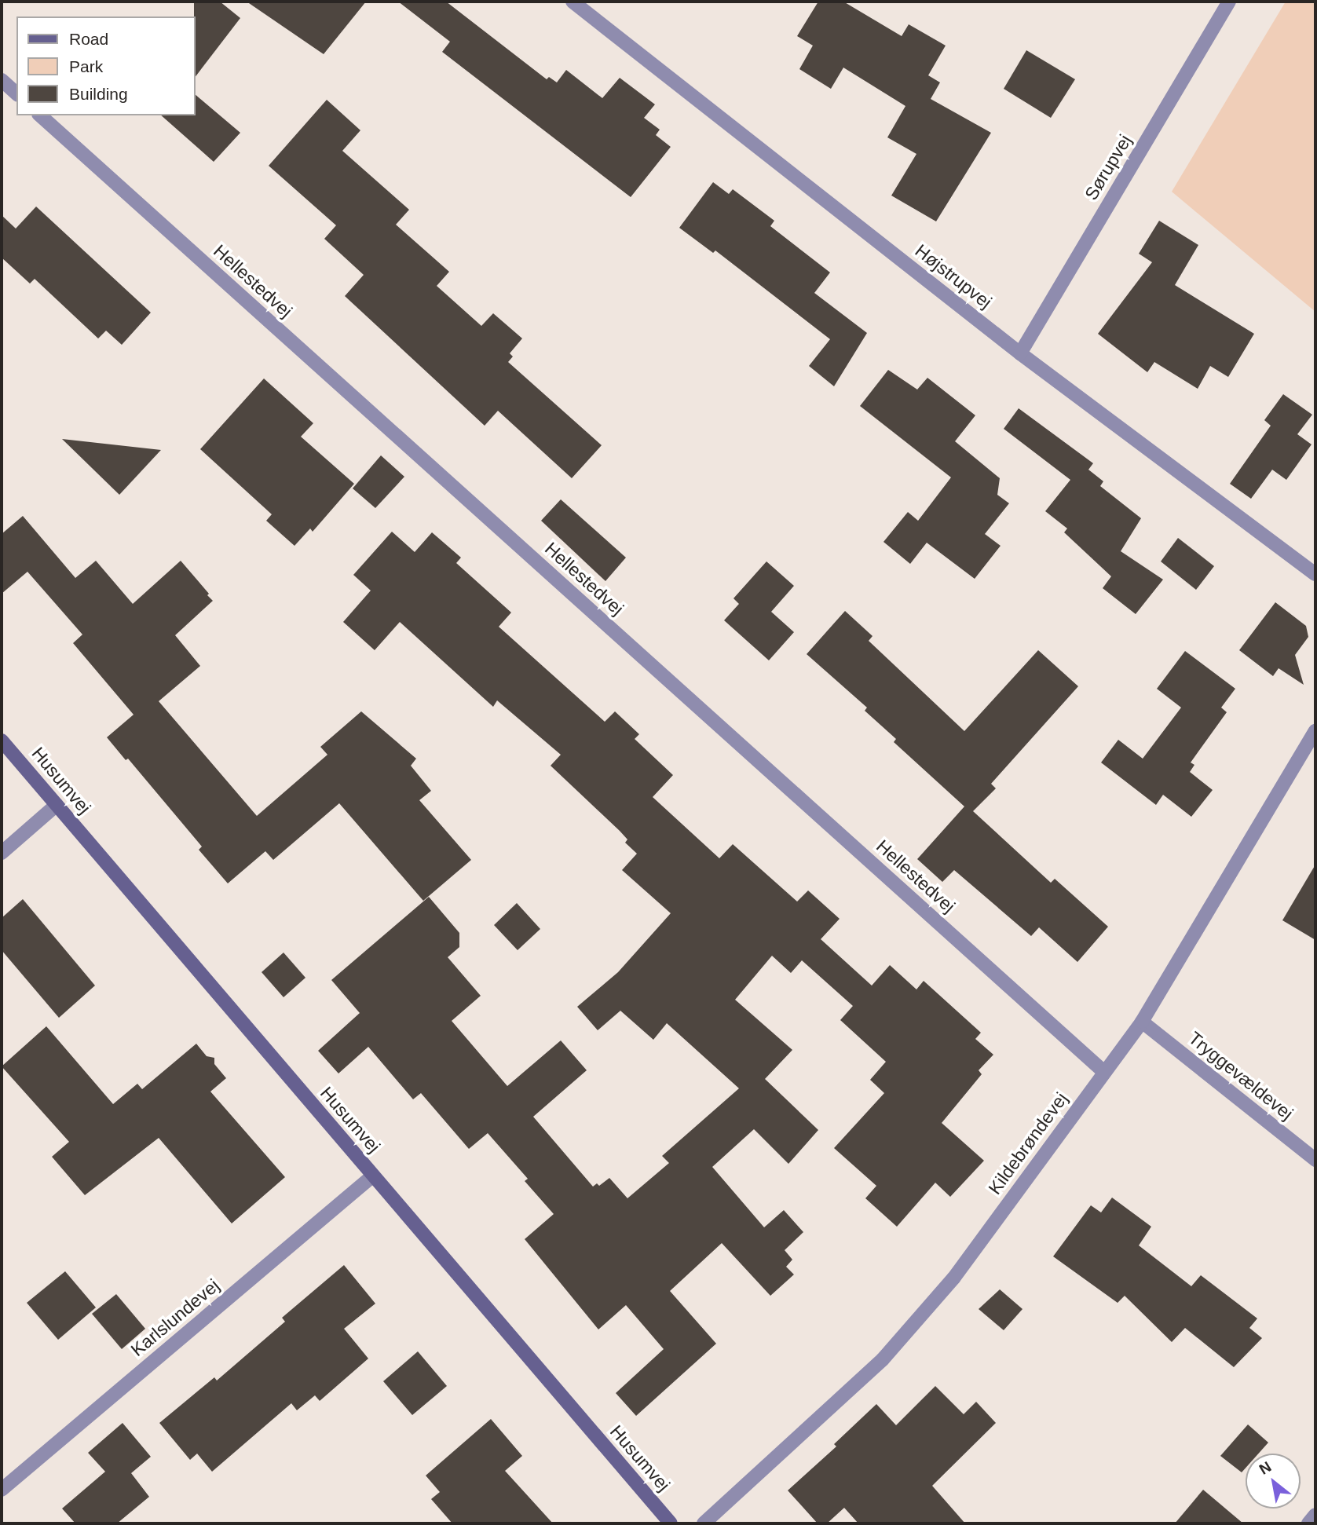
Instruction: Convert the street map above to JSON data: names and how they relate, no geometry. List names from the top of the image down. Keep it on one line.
{"streets":{"street":["Sørupvej","Højstrupvej","Hellestedvej","Husumvej","Tryggevældevej","Kildebrøndevej","Karlslundevej"]},"crossings":[["Sørupvej","Højstrupvej"],["Hellestedvej","Kildebrøndevej"],["Husumvej","Karlslundevej"],["Tryggevældevej","Kildebrøndevej"]],"legend":["Road","Park","Building"],"north":"top left"}
